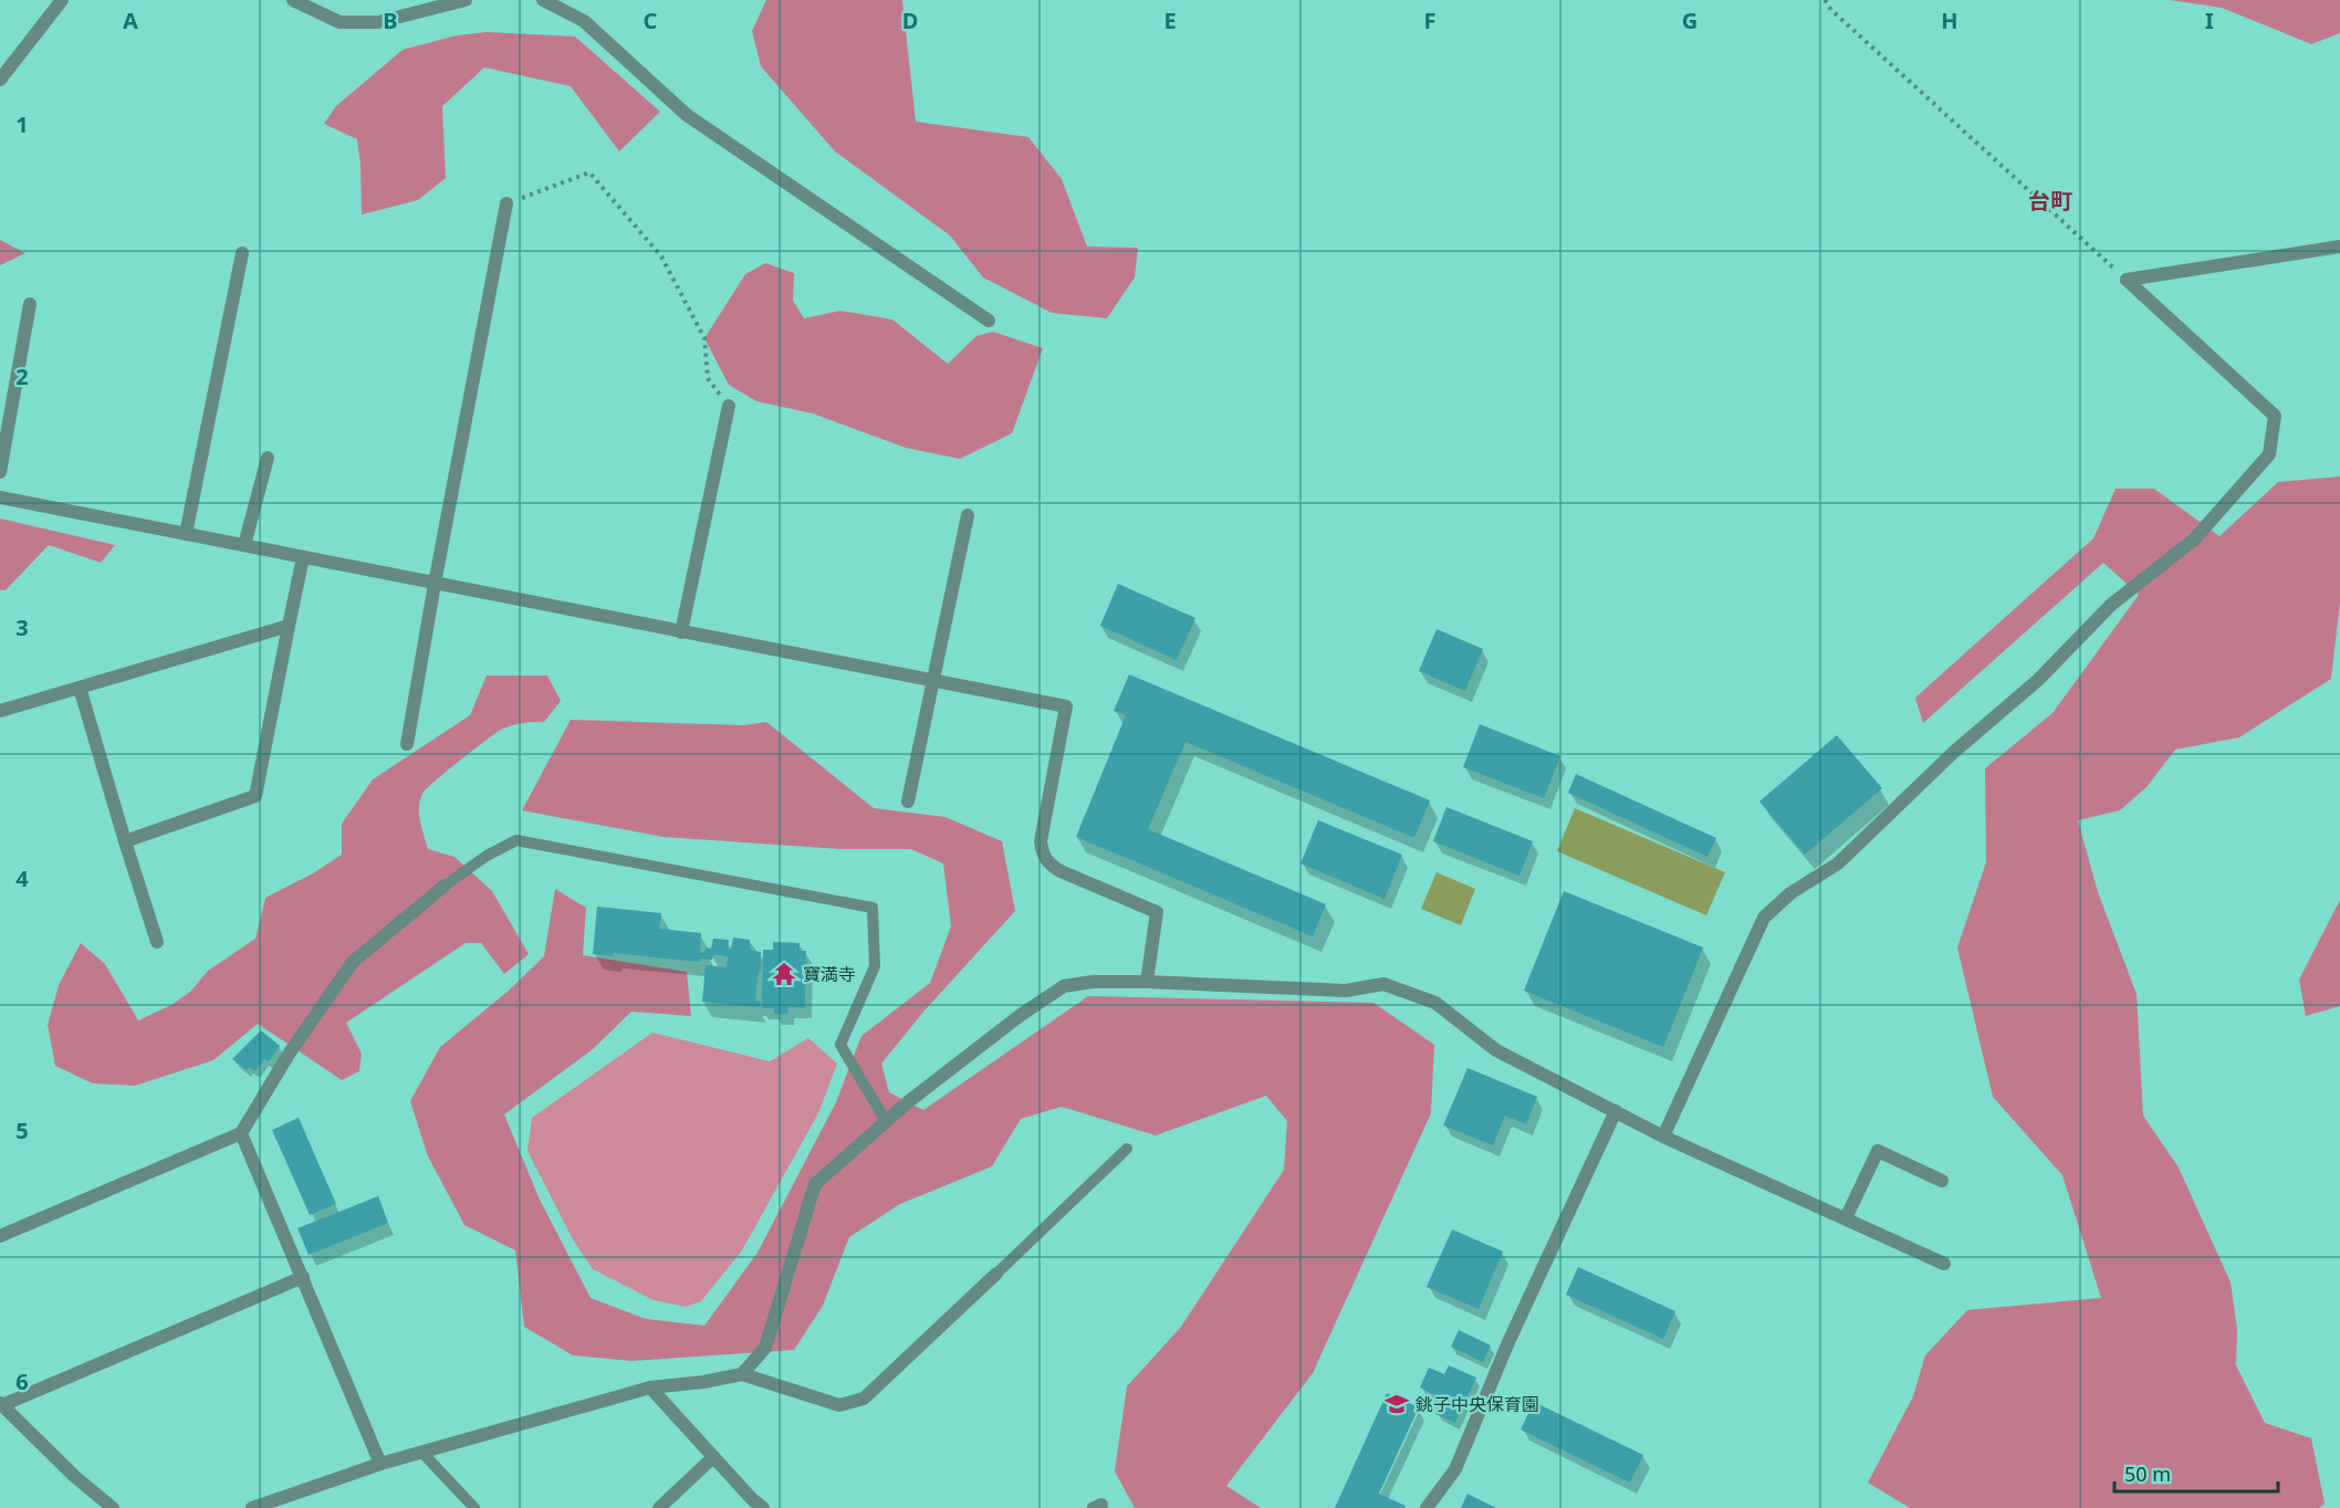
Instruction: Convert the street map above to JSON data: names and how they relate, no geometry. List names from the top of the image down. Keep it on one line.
{"districts":["台町"],"places":{"temple":["寶満寺"],"school or university":["銚子中央保育園"]},"scale_bar":"50 m","grid":{"columns":["A","B","C","D","E","F","G","H","I"],"rows":["1","2","3","4","5","6"]}}
